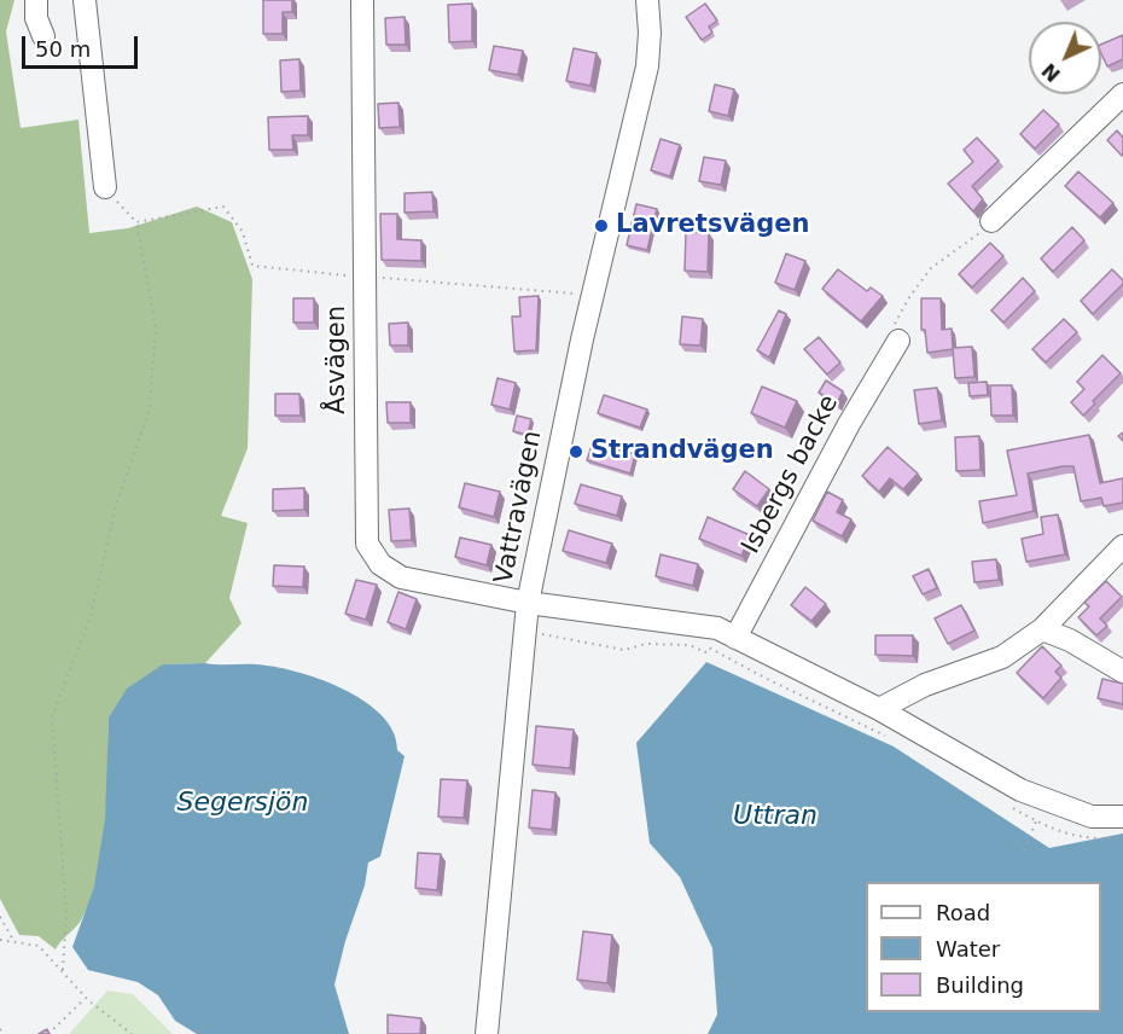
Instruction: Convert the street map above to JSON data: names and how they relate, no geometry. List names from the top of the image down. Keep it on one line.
{"streets":{"street":["Åsvägen","Isbergs backe","Vattravägen"]},"crossings":[["Åsvägen","Vattravägen"]],"water":["Segersjön","Uttran"],"places":["Lavretsvägen","Strandvägen"],"legend":["Road","Water","Building"],"scale_bar":"50 m","north":"bottom left"}
